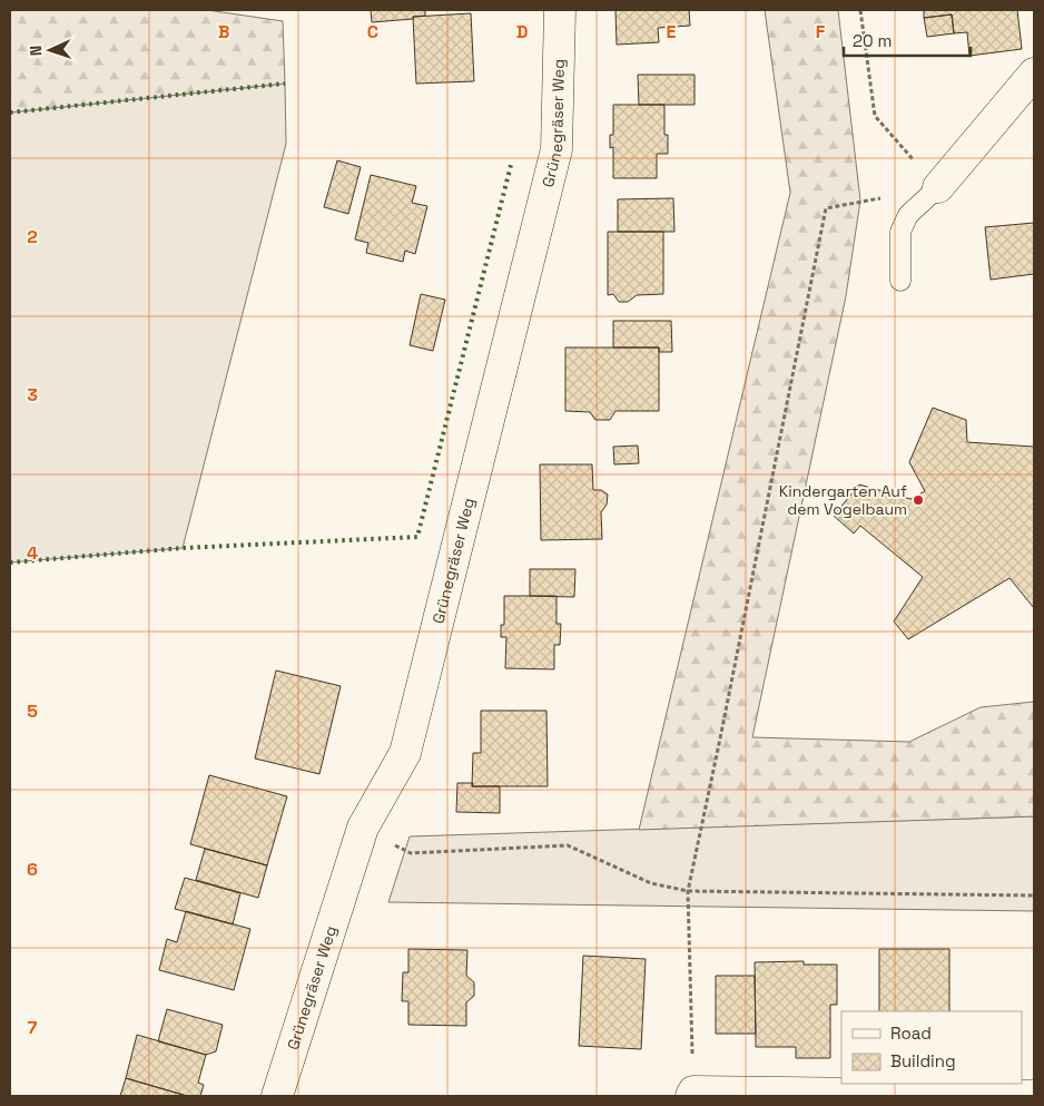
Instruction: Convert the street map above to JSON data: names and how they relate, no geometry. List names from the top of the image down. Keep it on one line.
{"streets":{"street":["Grünegräser Weg"]},"places":["Kindergarten Auf dem Vogelbaum"],"legend":["Road","Building"],"scale_bar":"20 m","north":"left","grid":{"columns":["B","C","D","E","F"],"rows":["2","3","4","5","6","7"]}}
